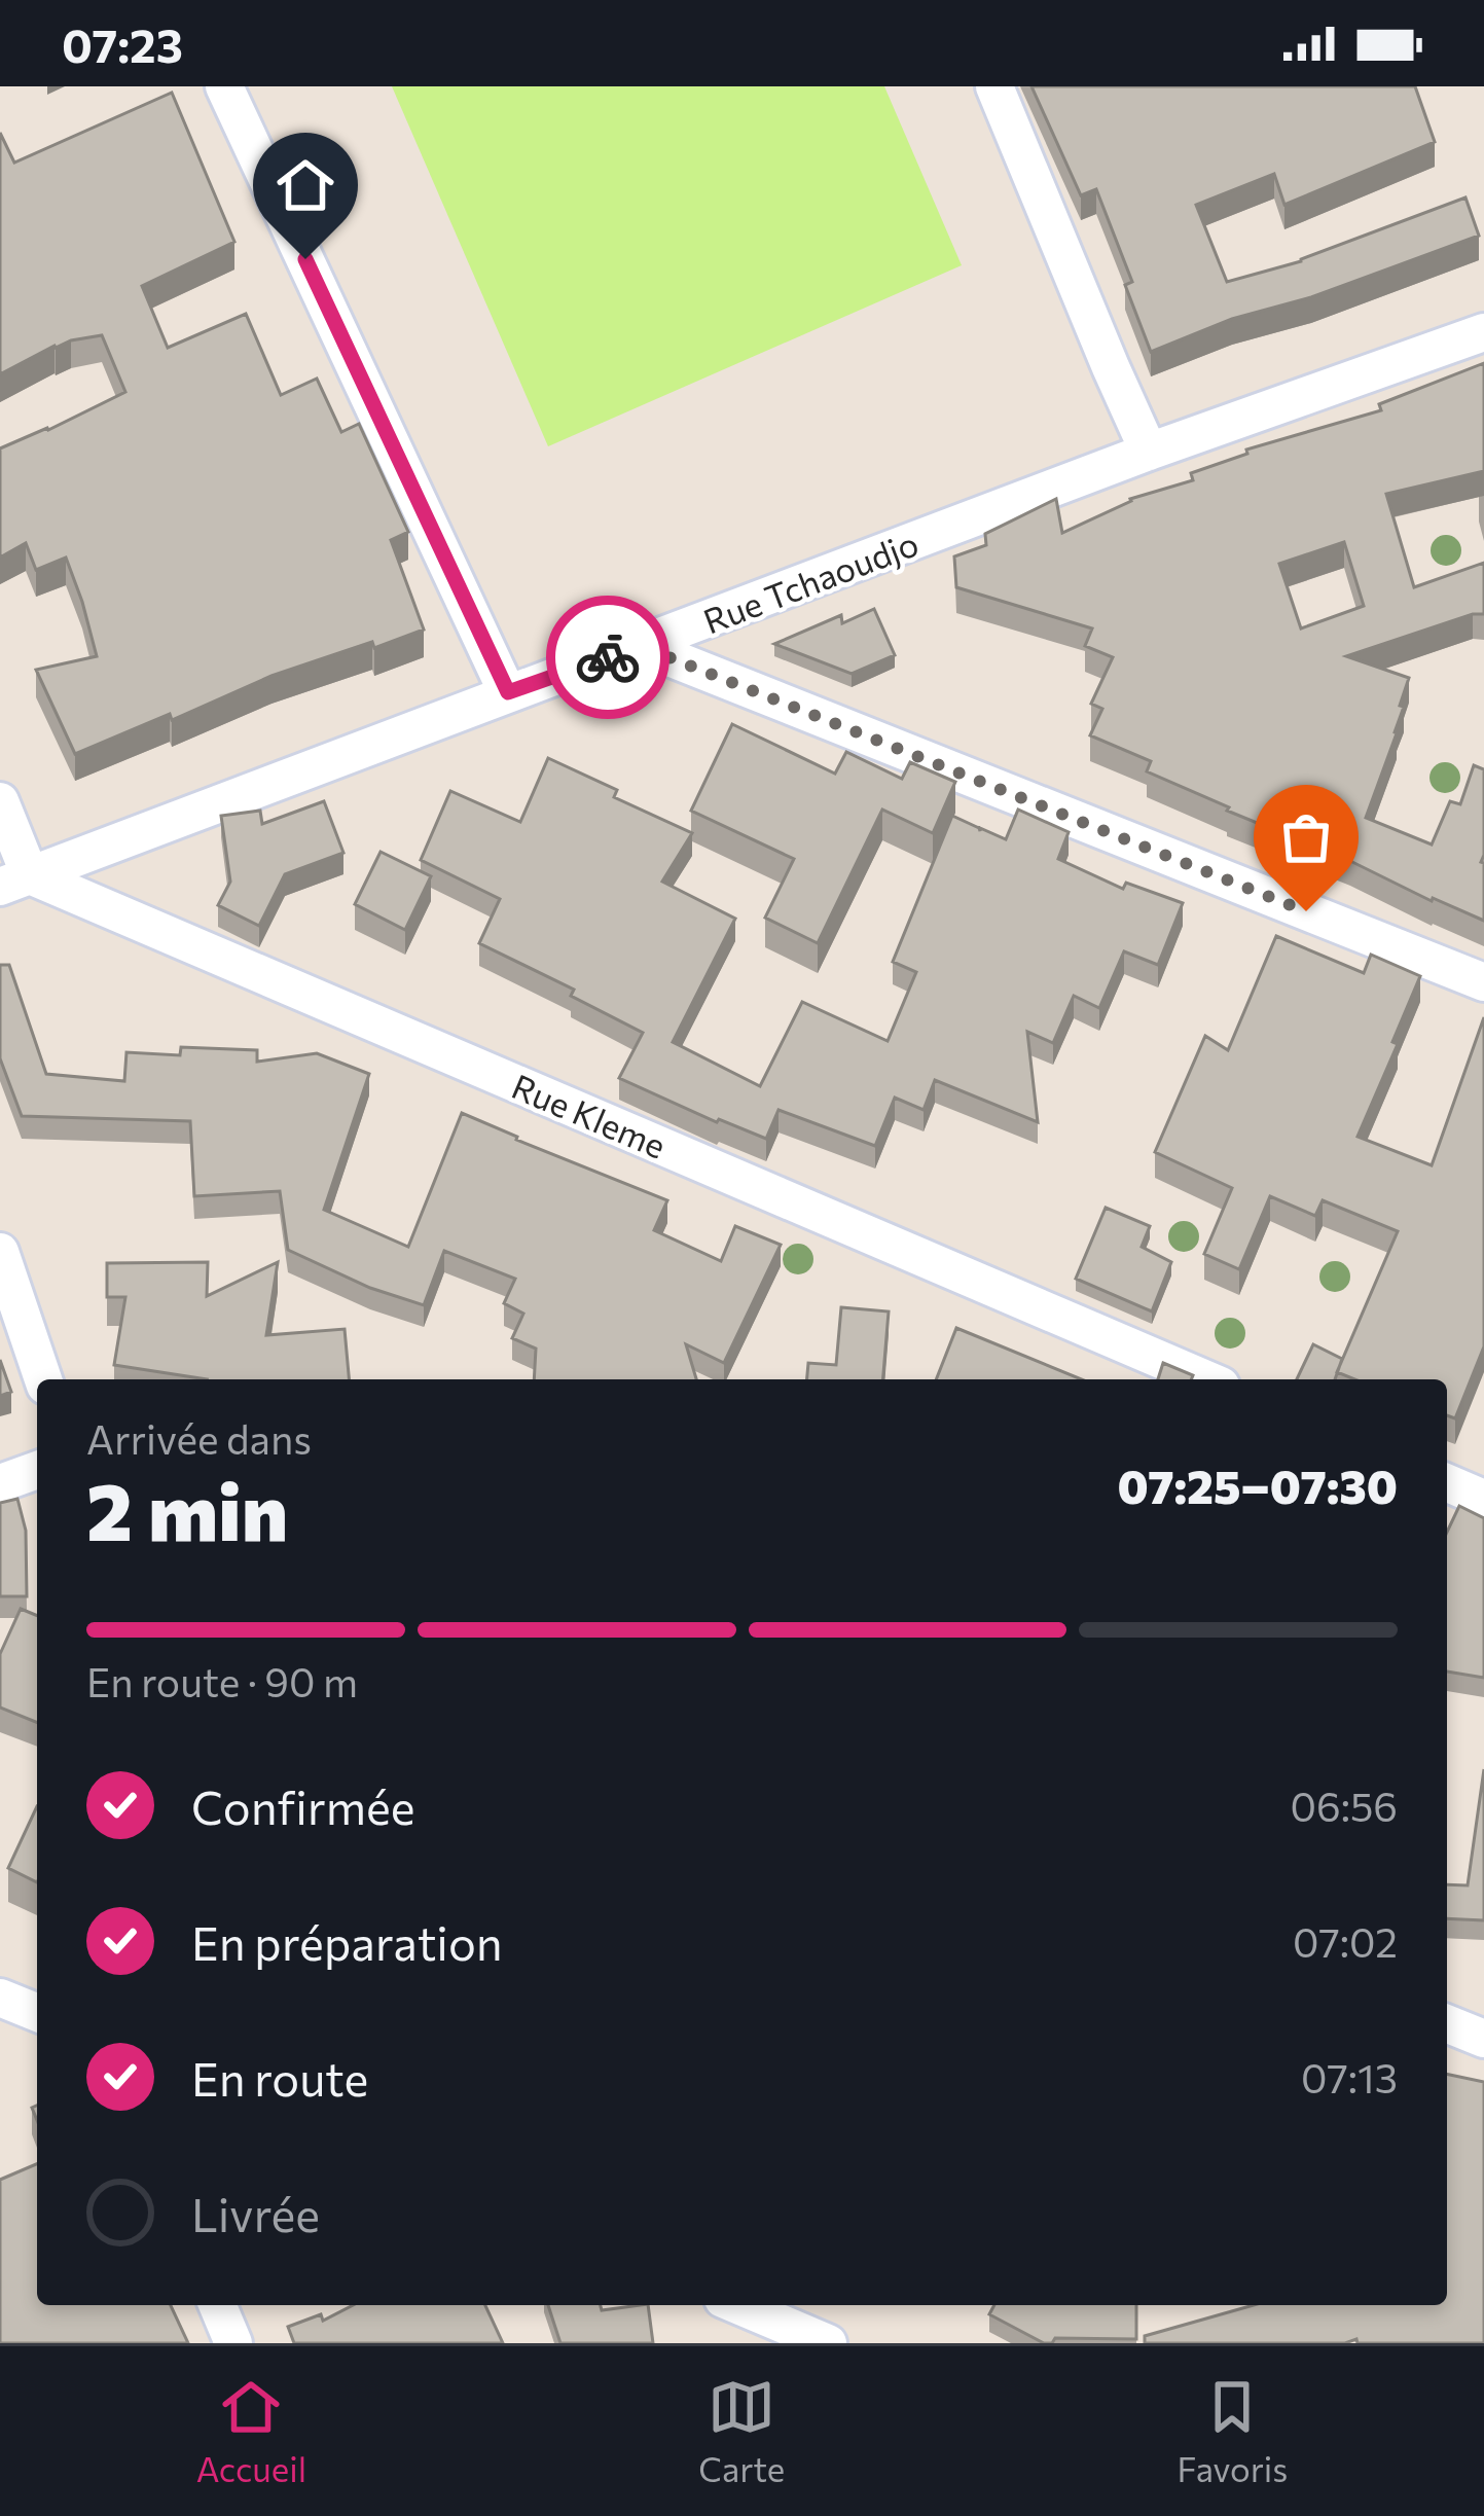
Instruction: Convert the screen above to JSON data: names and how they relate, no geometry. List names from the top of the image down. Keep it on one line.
{"streets":{"street":["Rue Tchaoudjo","Rue Kleme"]},"crossings":[["Rue Tchaoudjo","Rue Kleme"]],"page":{"status":"07:23","heading":["2 min","Arrivée dans","07:25–07:30"],"bar":"En route · 90 m","list":[["Confirmée","06:56"],["En préparation","07:02"],["En route","07:13"],"Livrée"],"tabs":["Accueil","Carte","Favoris"]}}
